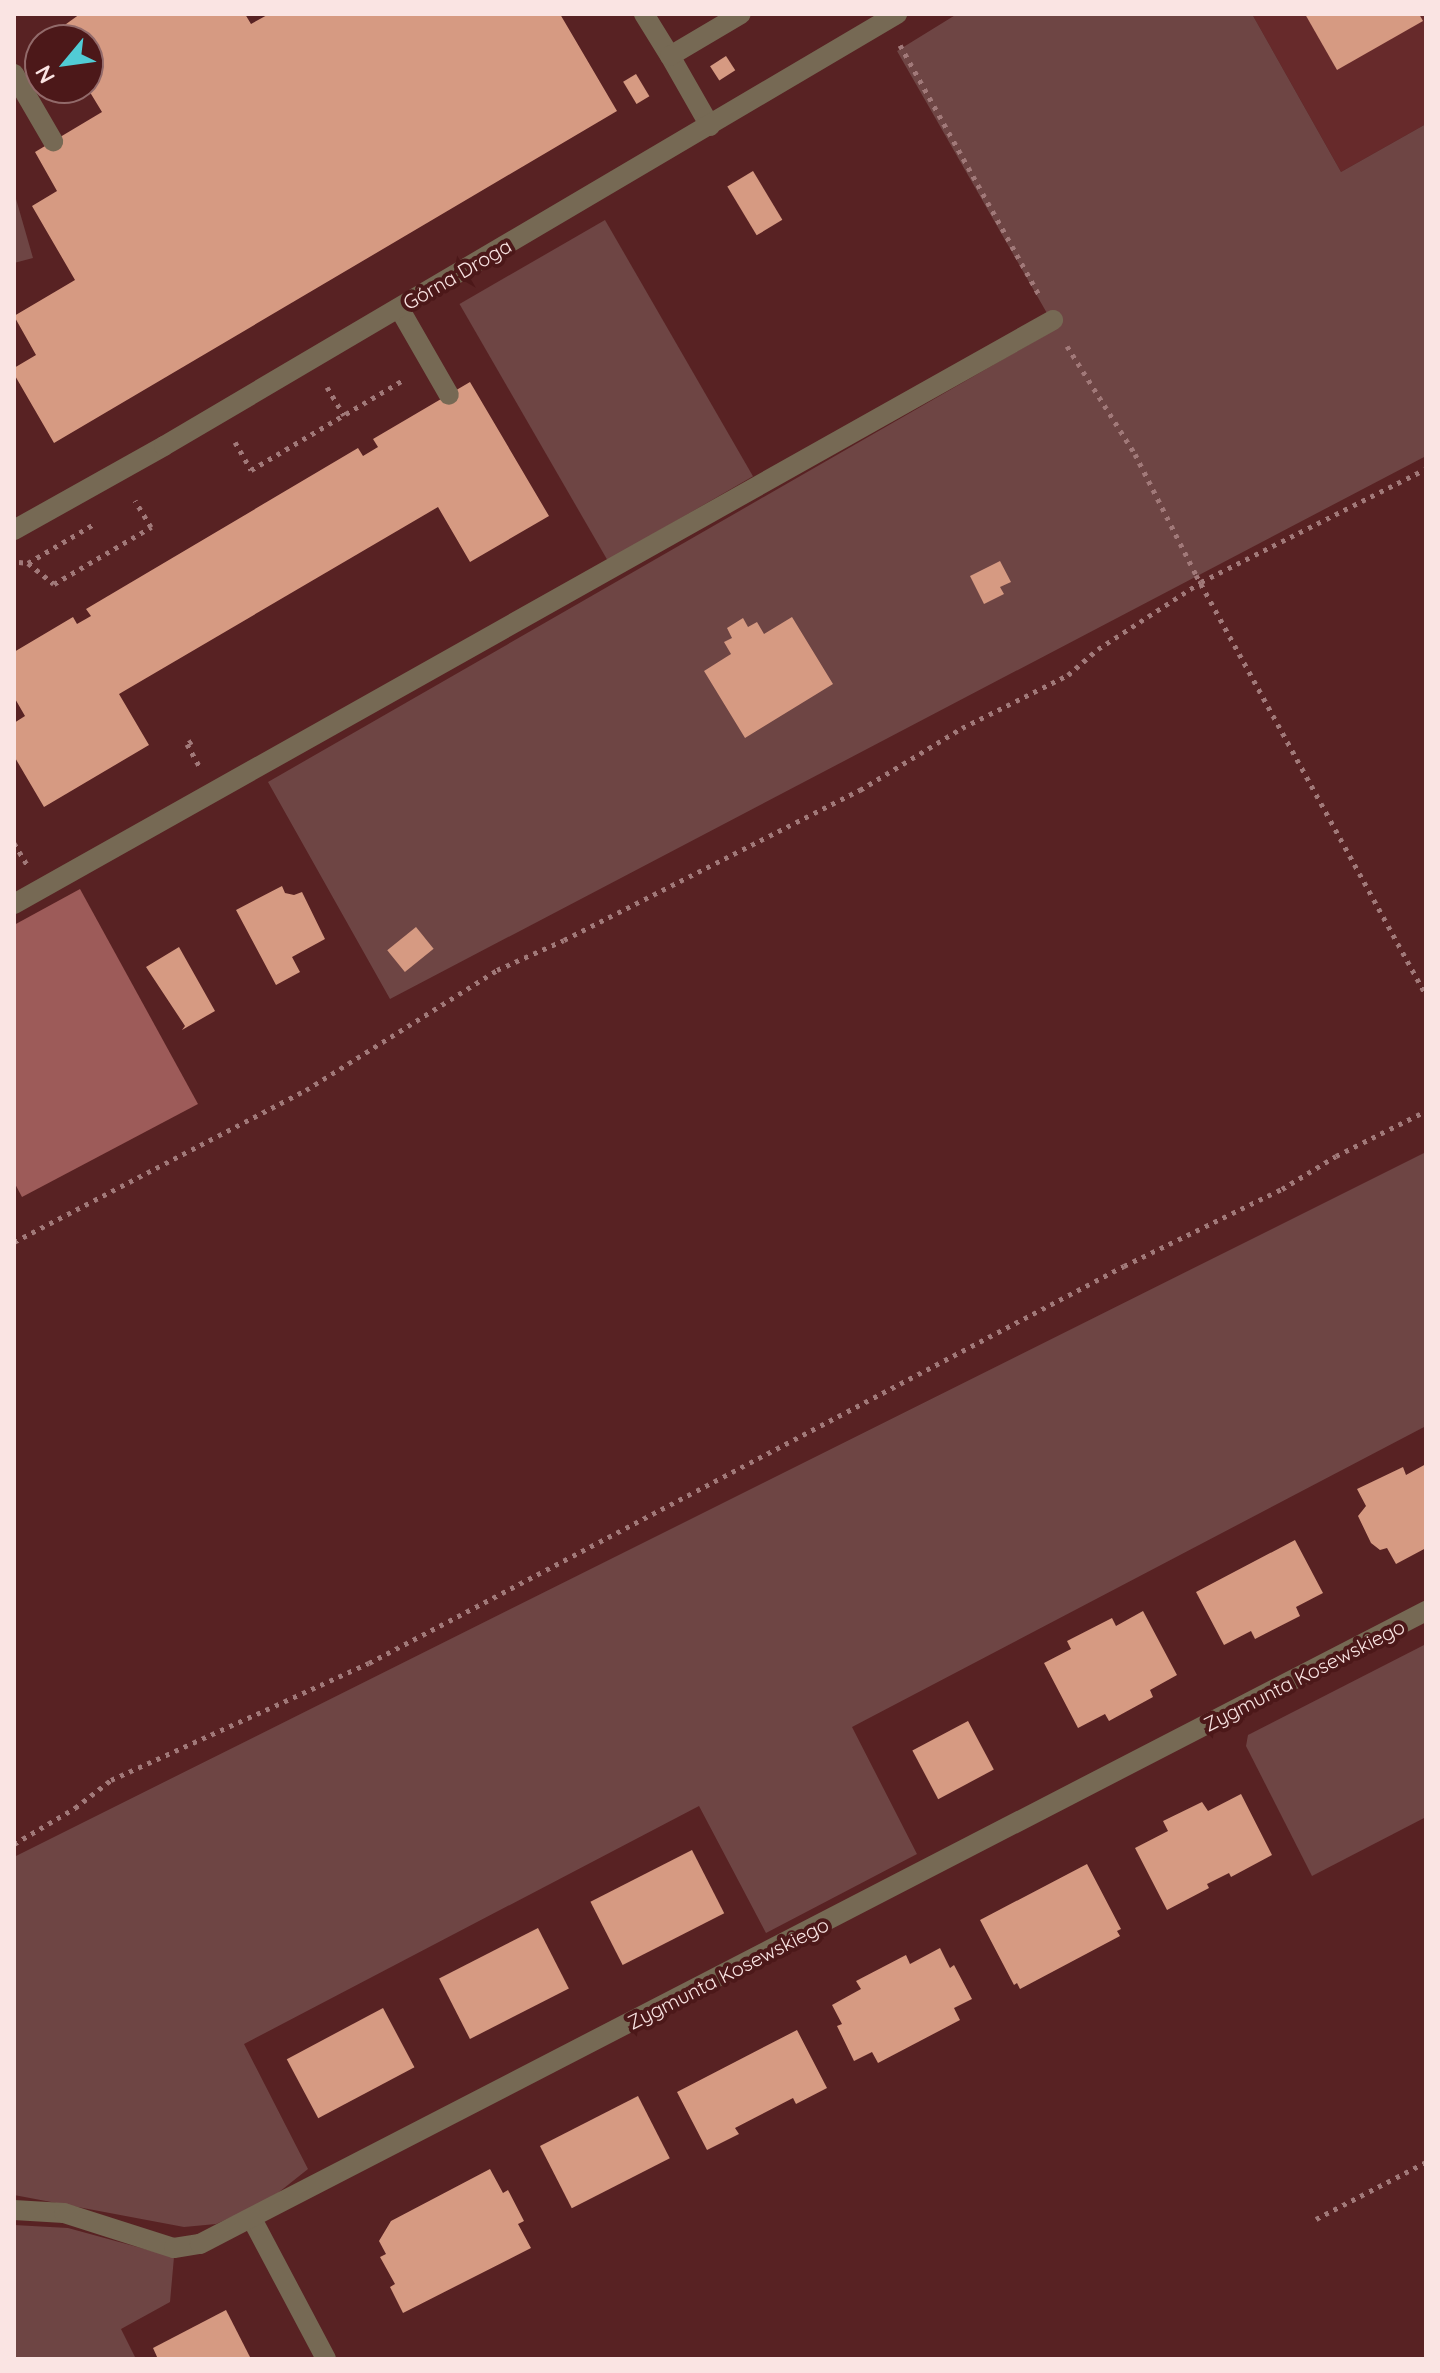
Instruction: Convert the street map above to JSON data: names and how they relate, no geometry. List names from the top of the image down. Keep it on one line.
{"streets":{"street":["Górna Droga","Zygmunta Kosewskiego"]},"north":"bottom left"}
